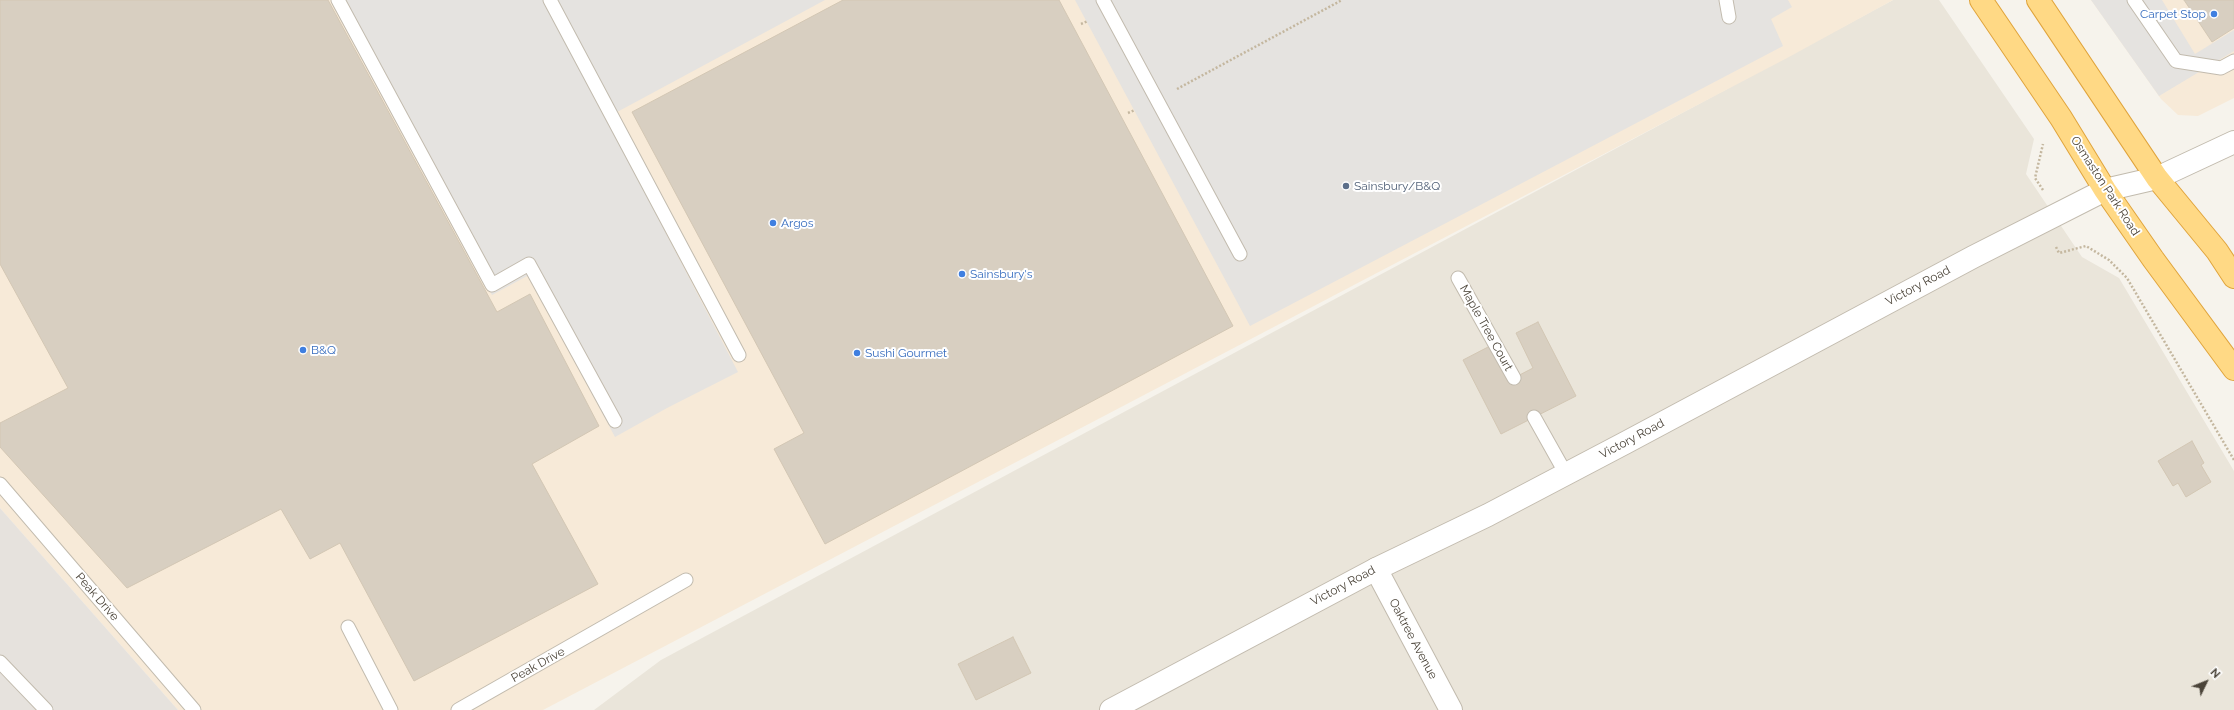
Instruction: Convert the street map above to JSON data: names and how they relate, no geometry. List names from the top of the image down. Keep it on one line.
{"streets":{"highway":["Osmaston Park Road"],"street":["Victory Road","Oaktree Avenue"],"lane":["Maple Tree Court","Peak Drive"]},"crossings":[["Osmaston Park Road","Victory Road"],["Victory Road","Oaktree Avenue"]],"places":["Carpet Stop","Sainsbury/B&Q","Argos","Sainsbury's","B&Q","Sushi Gourmet"],"north":"top right"}
